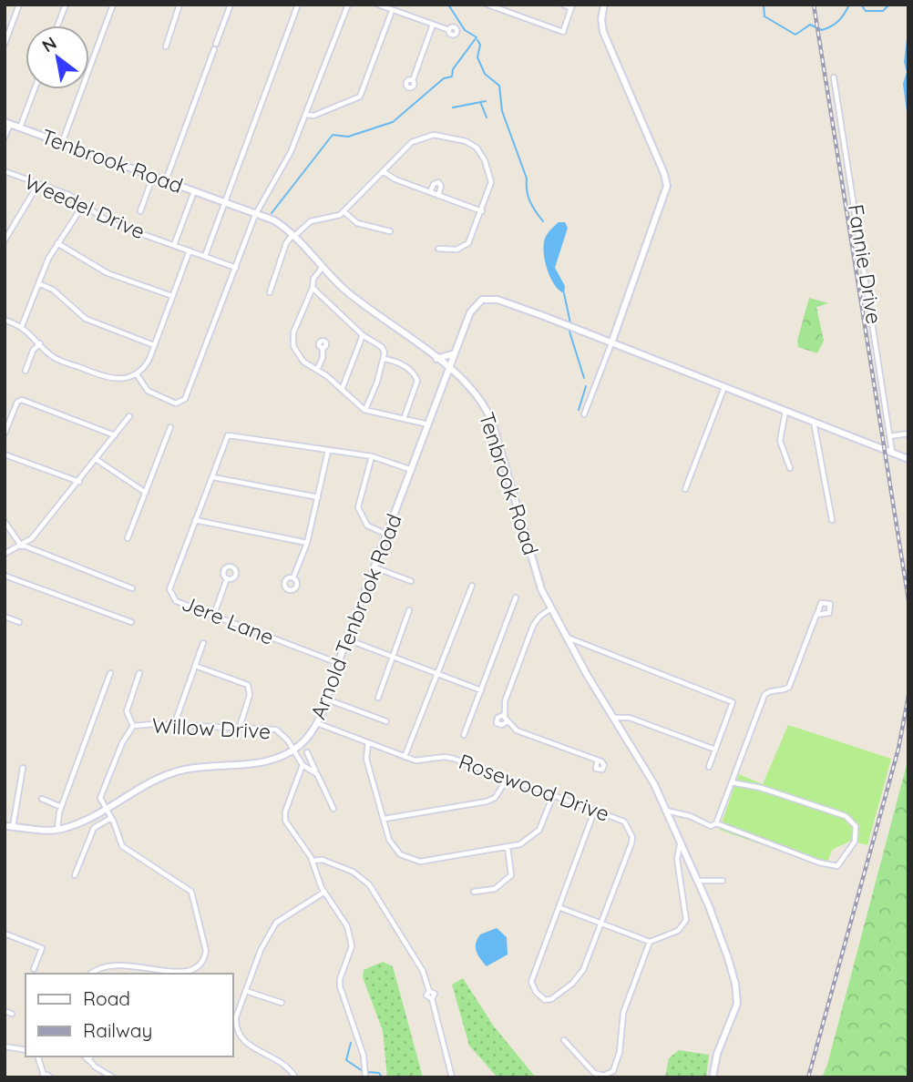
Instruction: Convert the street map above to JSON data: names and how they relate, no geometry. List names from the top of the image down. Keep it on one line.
{"streets":{"street":["Tenbrook Road","Weedel Drive","Fannie Drive","Arnold Tenbrook Road","Jere Lane","Willow Drive","Rosewood Drive"]},"crossings":[["Tenbrook Road","Arnold Tenbrook Road"],["Arnold Tenbrook Road","Jere Lane"],["Arnold Tenbrook Road","Willow Drive"],["Arnold Tenbrook Road","Rosewood Drive"]],"legend":["Road","Railway"],"north":"top left"}
